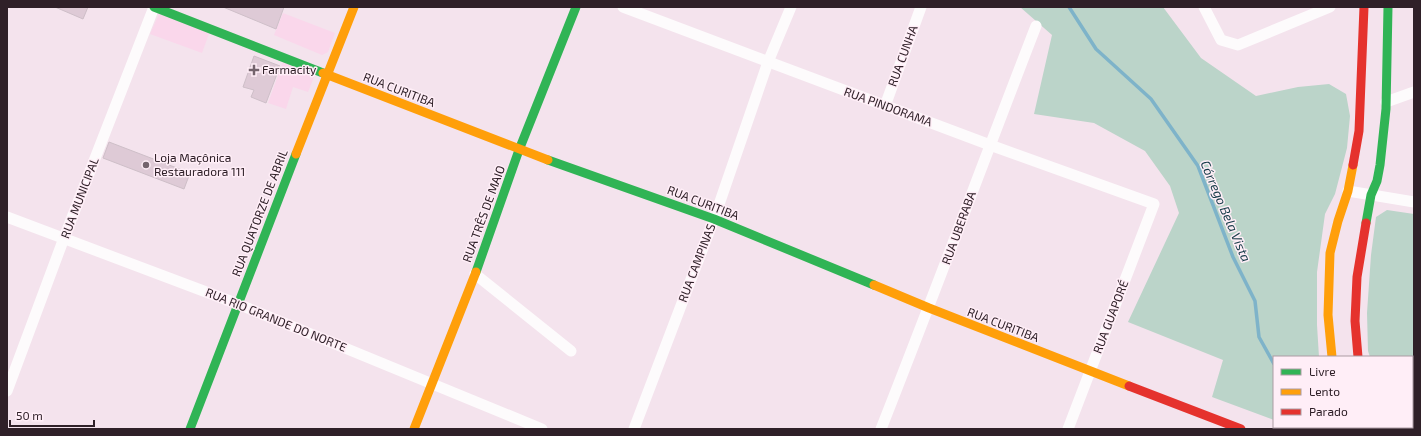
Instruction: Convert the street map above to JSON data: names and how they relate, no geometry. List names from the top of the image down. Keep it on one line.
{"streets":{"street":["RUA CUNHA","RUA CURITIBA","RUA PINDORAMA","RUA MUNICIPAL","RUA QUATORZE DE ABRIL","RUA TRÊS DE MAIO","RUA UBERABA","RUA CAMPINAS","RUA GUAPORÉ","RUA RIO GRANDE DO NORTE"]},"crossings":[["RUA CUNHA","RUA PINDORAMA"],["RUA CURITIBA","RUA MUNICIPAL"],["RUA CURITIBA","RUA QUATORZE DE ABRIL"],["RUA CURITIBA","RUA TRÊS DE MAIO"],["RUA CURITIBA","RUA UBERABA"],["RUA CURITIBA","RUA CAMPINAS"],["RUA CURITIBA","RUA GUAPORÉ"],["RUA PINDORAMA","RUA UBERABA"],["RUA PINDORAMA","RUA CAMPINAS"],["RUA PINDORAMA","RUA GUAPORÉ"],["RUA MUNICIPAL","RUA RIO GRANDE DO NORTE"],["RUA QUATORZE DE ABRIL","RUA RIO GRANDE DO NORTE"],["RUA TRÊS DE MAIO","RUA RIO GRANDE DO NORTE"]],"water":["Córrego Bela Vista"],"places":{"health":["Farmacity"],"other":["Loja Maçônica Restauradora 111"]},"legend":["Livre","Lento","Parado"],"scale_bar":"50 m"}
